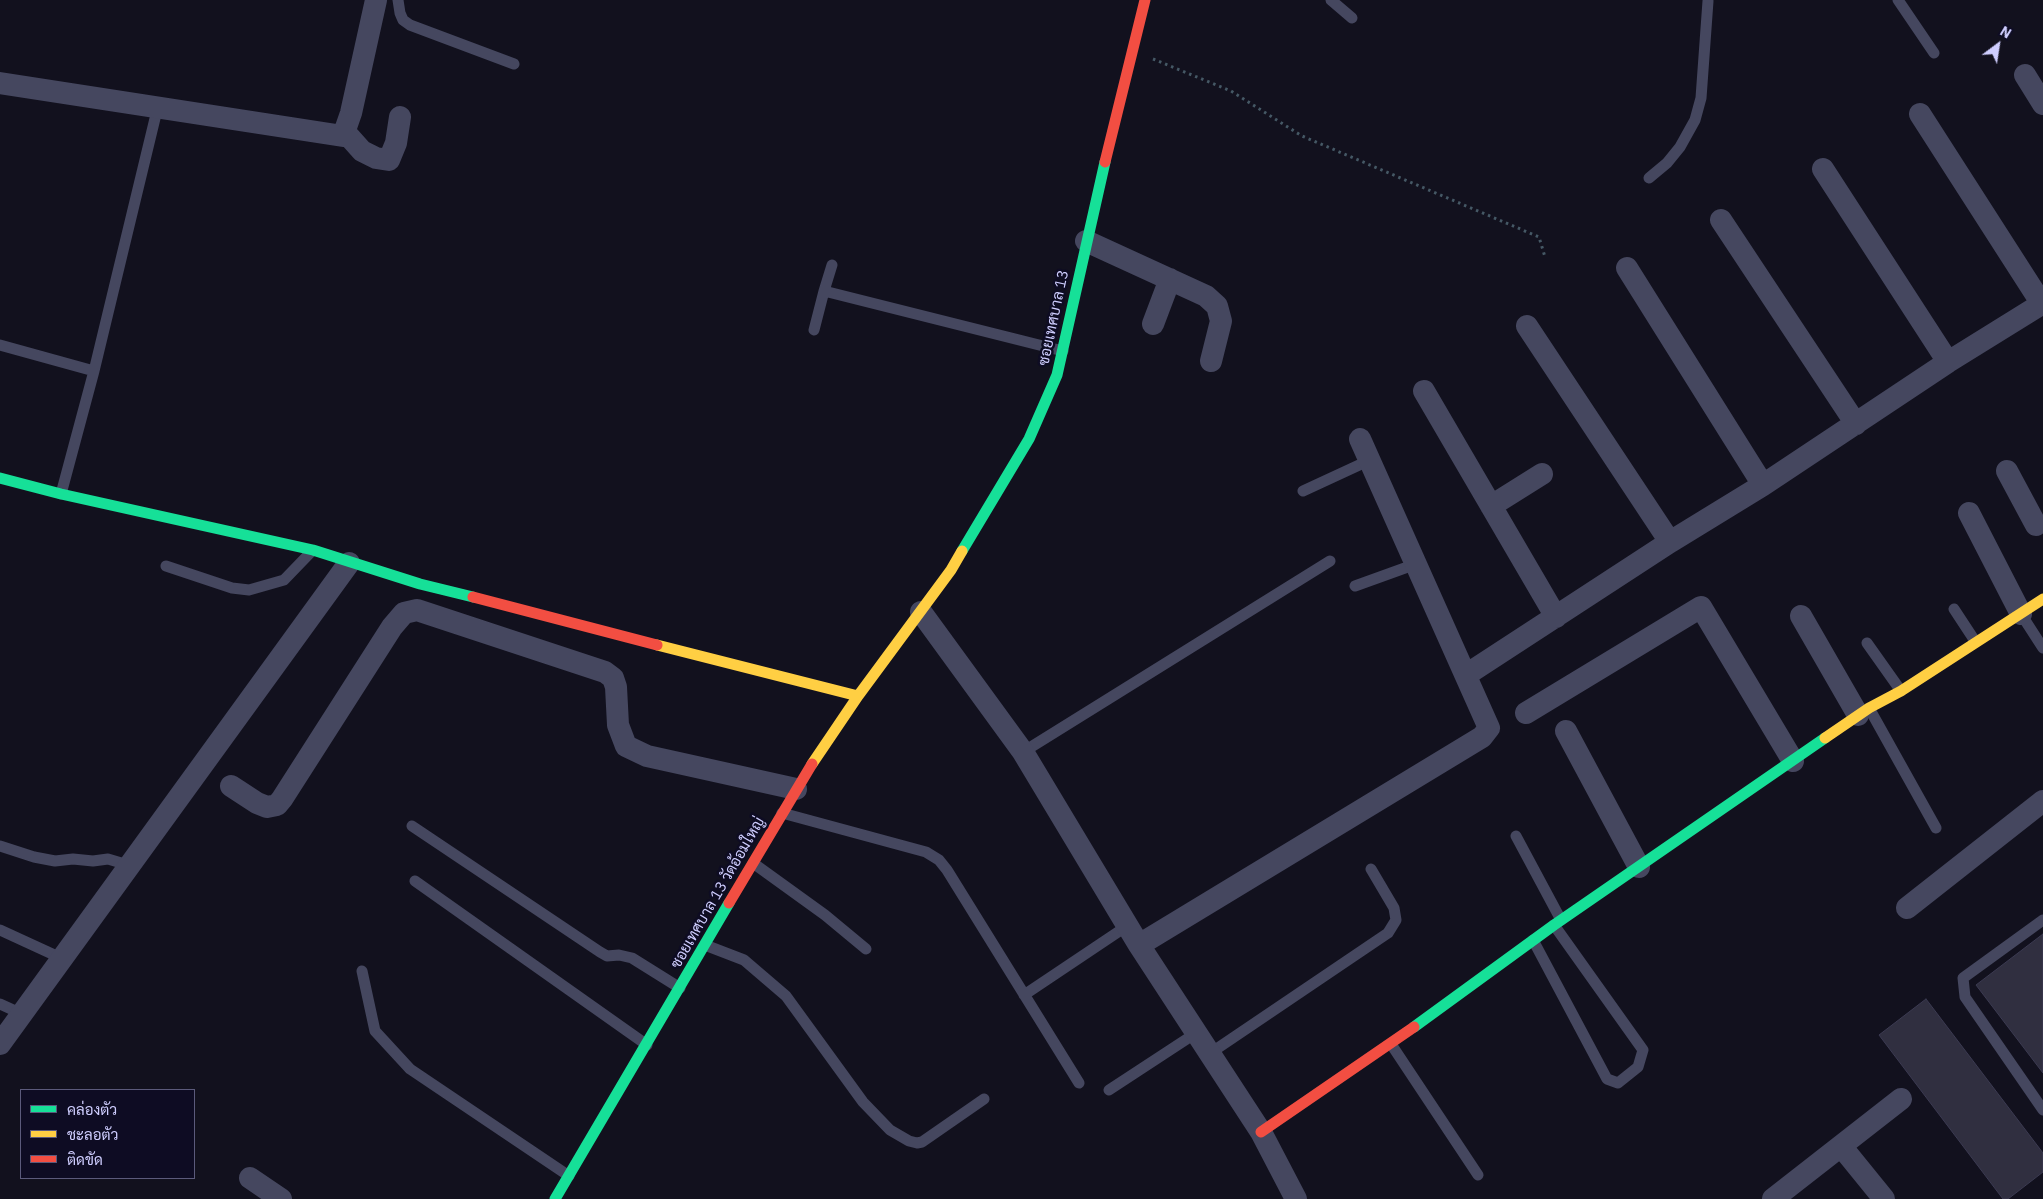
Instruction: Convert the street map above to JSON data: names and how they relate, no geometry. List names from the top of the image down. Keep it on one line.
{"streets":{"street":["ซอยเทศบาล 13","ซอยเทศบาล 13 วัดอ้อมใหญ่"]},"crossings":[["ซอยเทศบาล 13","ซอยเทศบาล 13 วัดอ้อมใหญ่"]],"legend":["คล่องตัว","ชะลอตัว","ติดขัด"],"north":"top right"}
